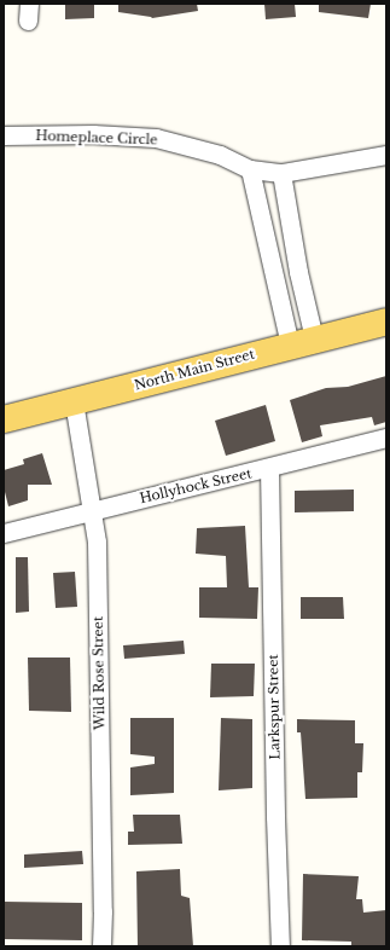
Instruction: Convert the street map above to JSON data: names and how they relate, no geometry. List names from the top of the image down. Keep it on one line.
{"streets":{"main road":["North Main Street"],"street":["Homeplace Circle","Hollyhock Street","Wild Rose Street","Larkspur Street"]},"crossings":[["North Main Street","Wild Rose Street"],["Hollyhock Street","Wild Rose Street"],["Hollyhock Street","Larkspur Street"]]}
